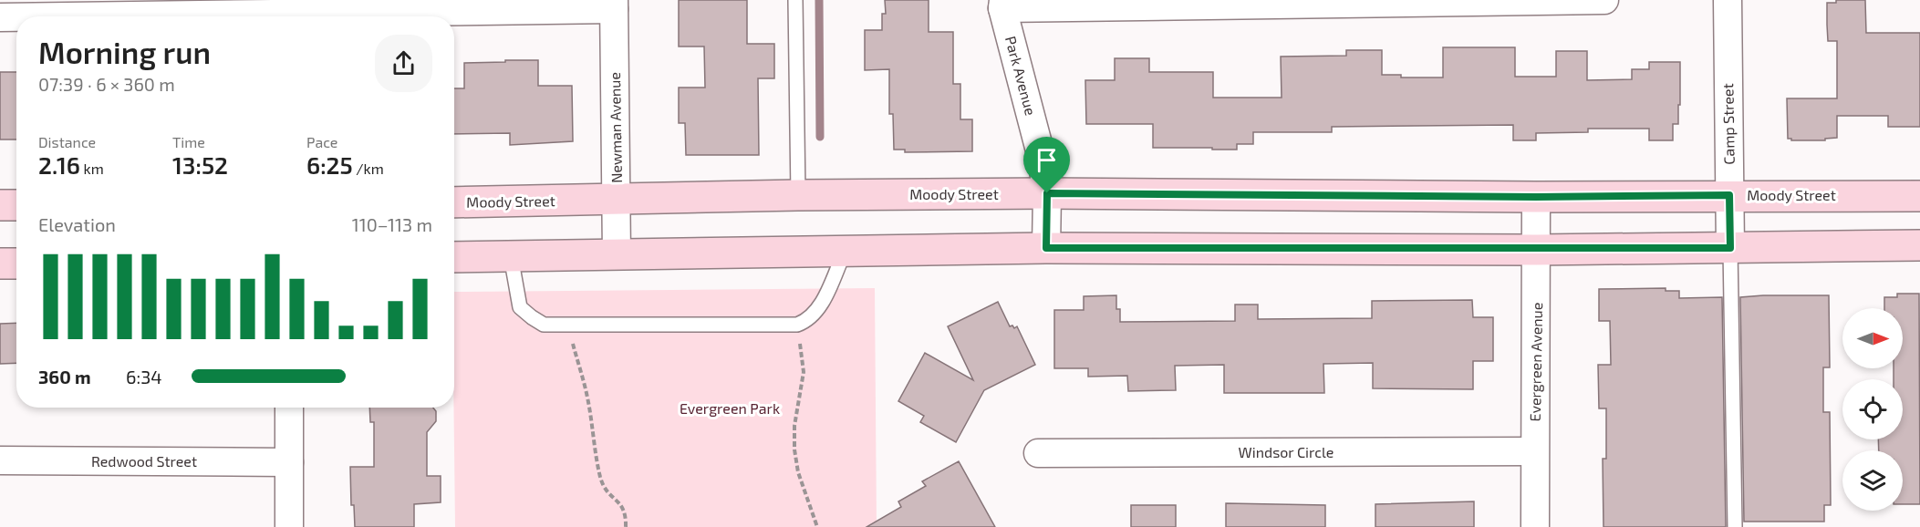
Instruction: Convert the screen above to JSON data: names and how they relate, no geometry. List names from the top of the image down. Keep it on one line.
{"streets":{"main road":["Moody Street"],"street":["Park Avenue","Camp Street","Newman Avenue","Evergreen Avenue","Windsor Circle","Redwood Street"]},"crossings":[["Park Avenue","Moody Street"],["Camp Street","Moody Street"],["Newman Avenue","Moody Street"],["Moody Street","Evergreen Avenue"],["Evergreen Avenue","Windsor Circle"]],"parks":["Evergreen Park"],"north":"right","page":{"heading":["Morning run","07:39 · 6 × 360 m"],"stats":[["Distance","2.16 km"],["Time","13:52"],["Pace","6:25 /km"]],"chart":["Elevation","110–113 m"],"list":[{"name":"360 m","note":"6:34"}]}}
